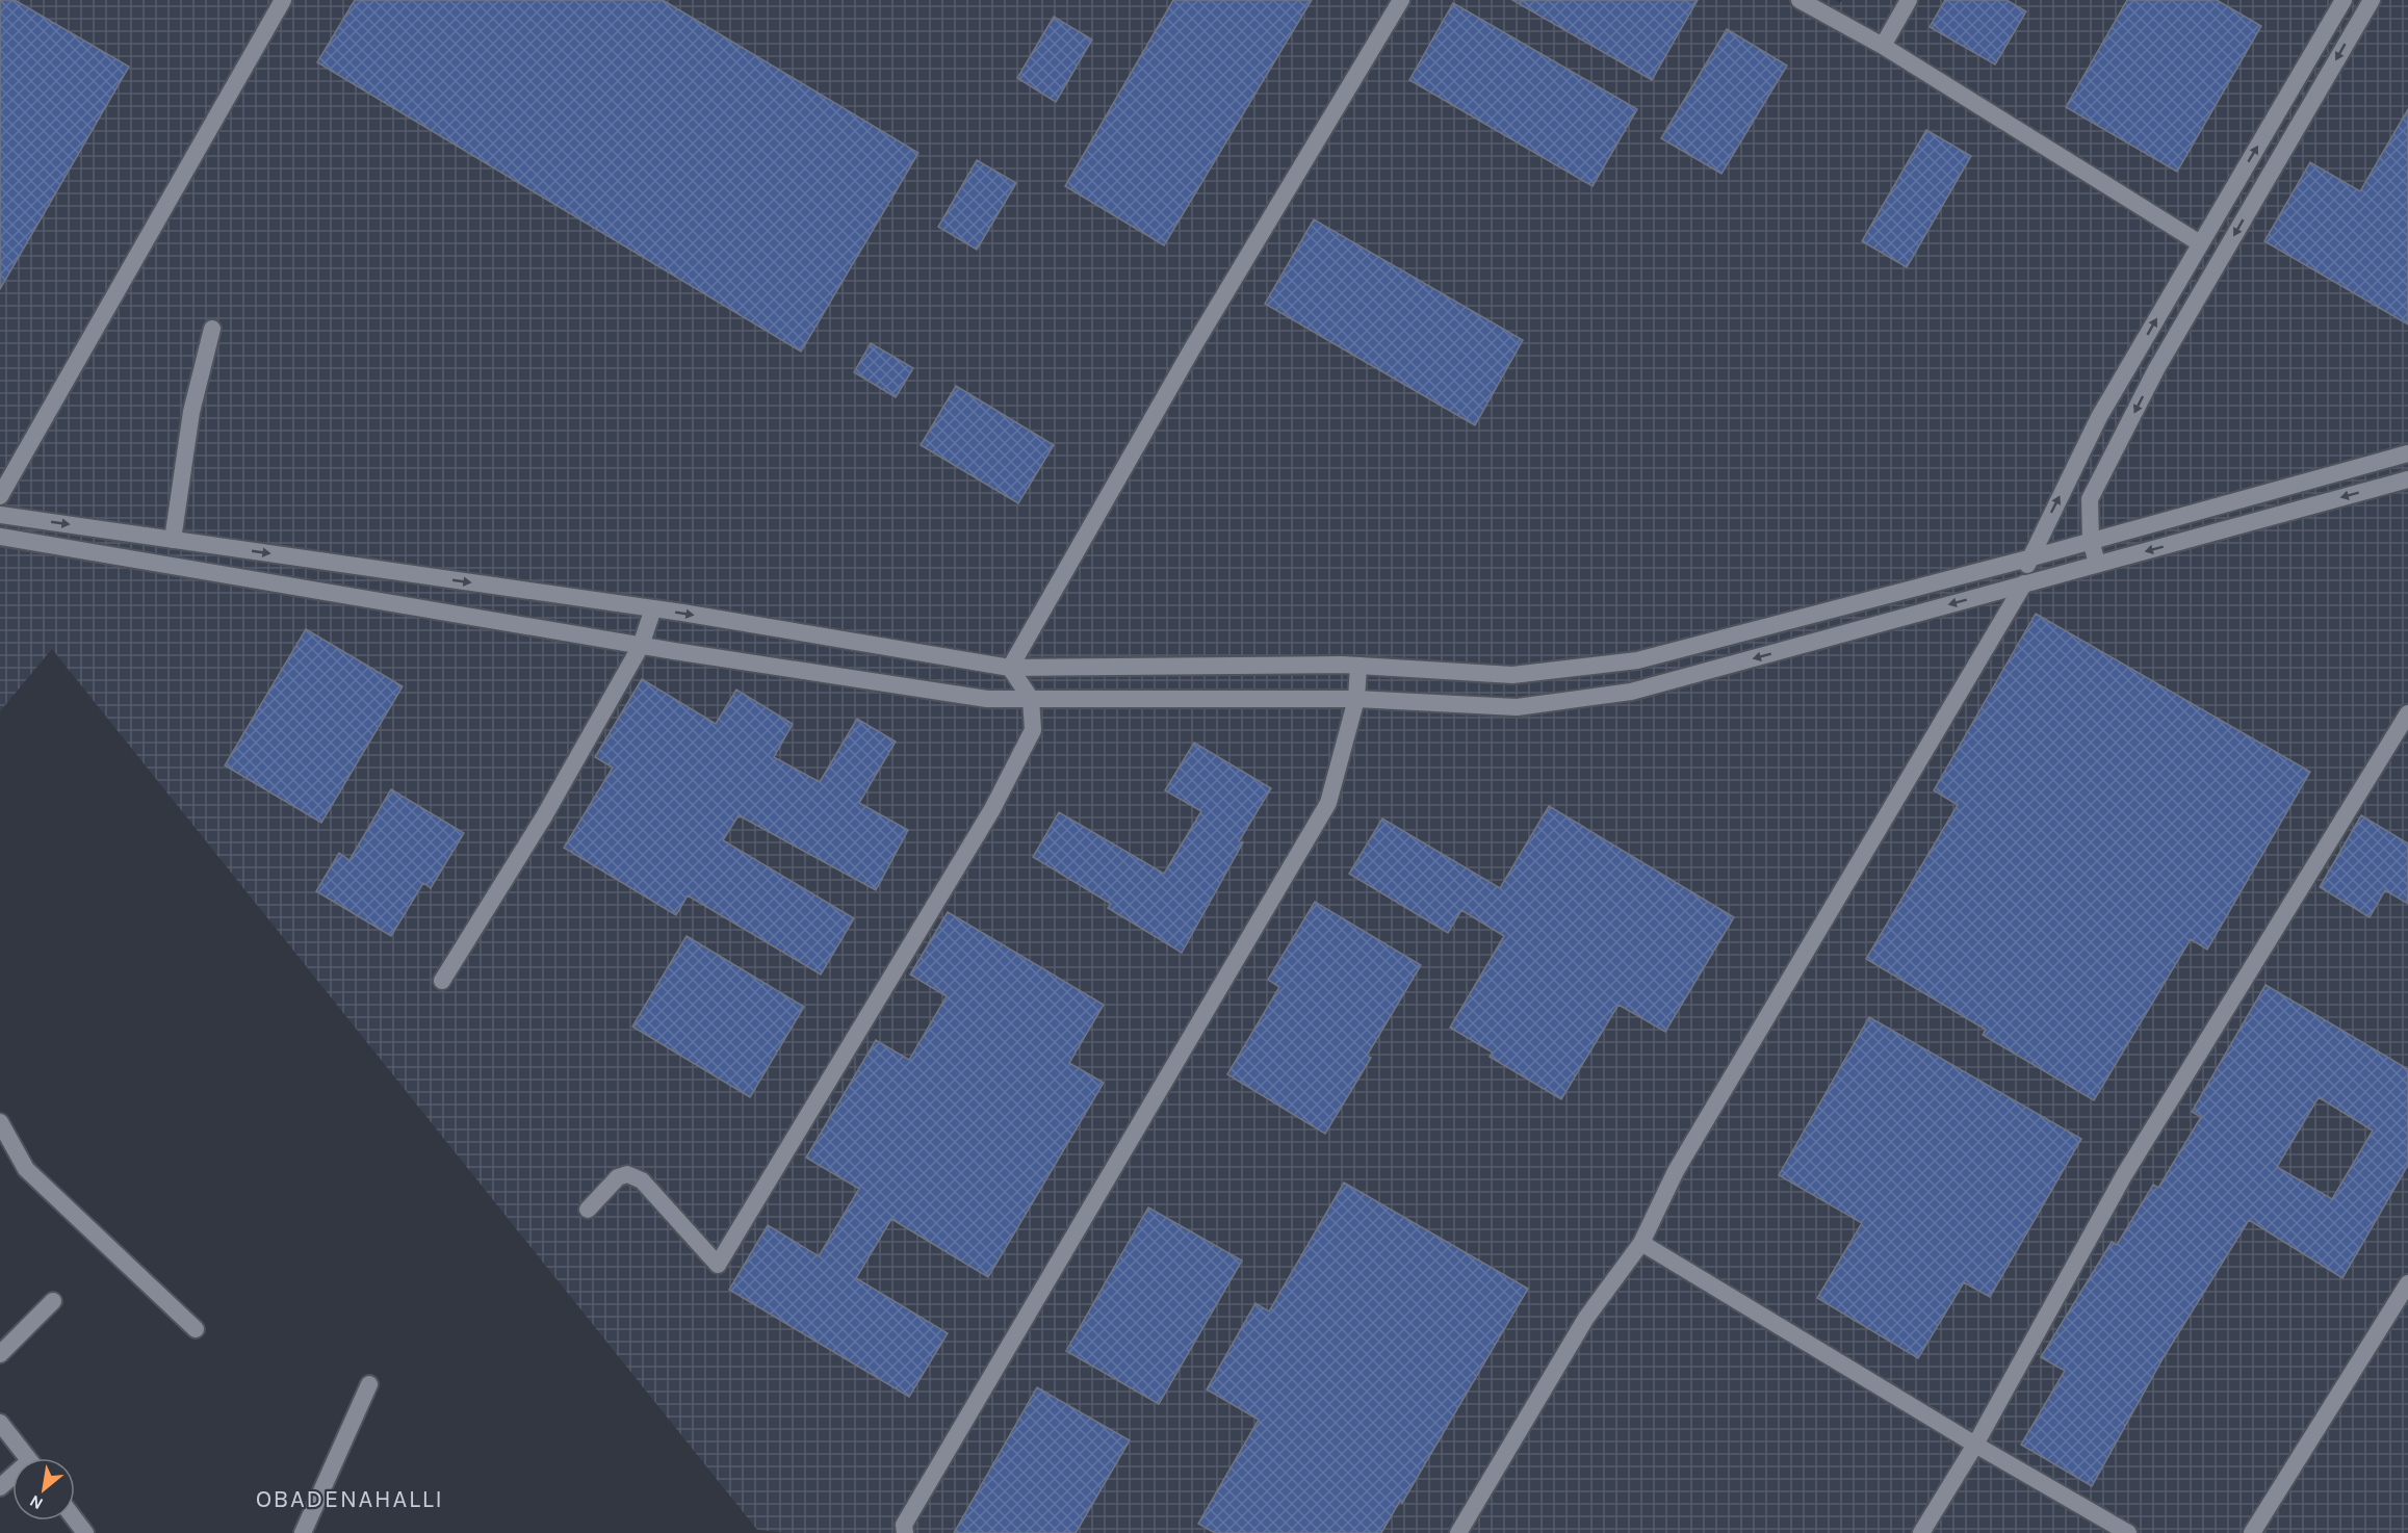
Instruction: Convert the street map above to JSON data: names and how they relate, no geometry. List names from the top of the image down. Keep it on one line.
{"districts":["OBADENAHALLI"],"north":"bottom left"}
